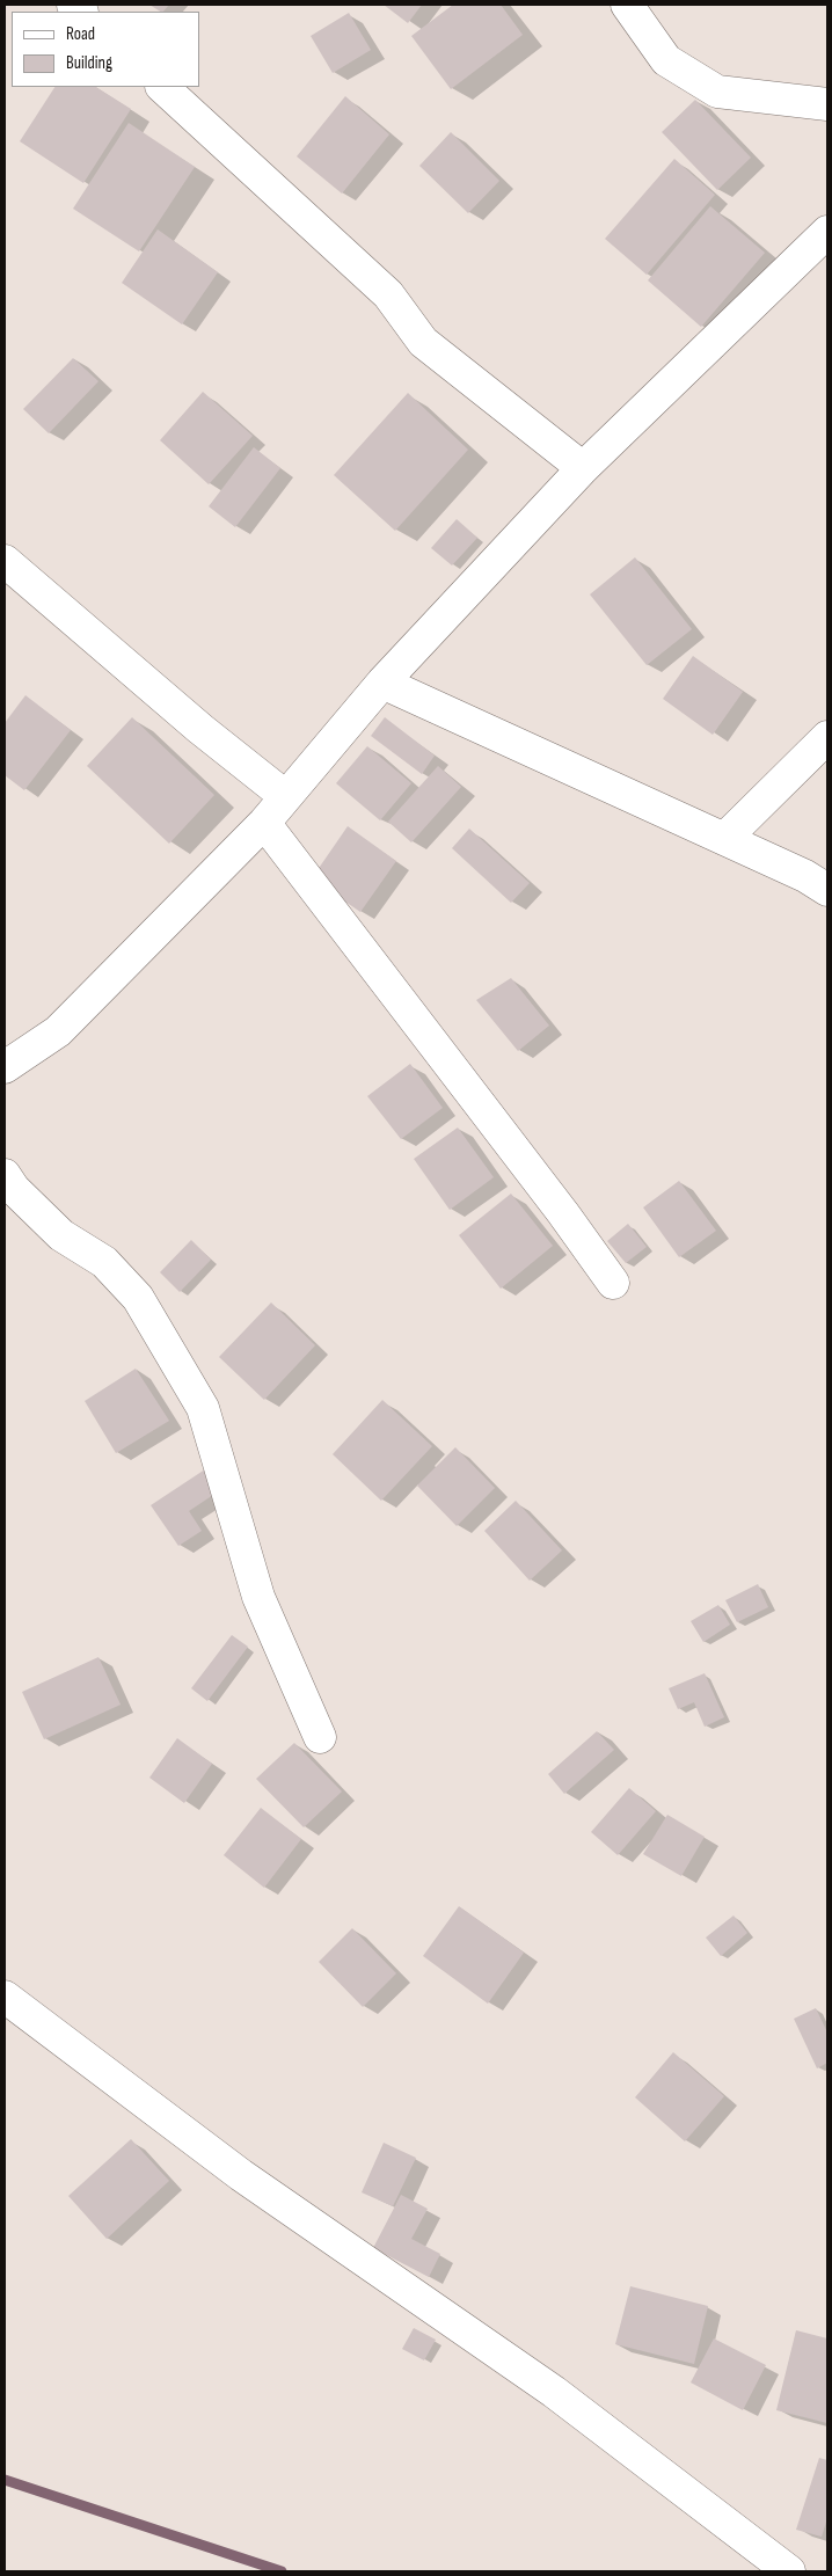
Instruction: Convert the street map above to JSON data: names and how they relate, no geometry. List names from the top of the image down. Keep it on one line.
{"legend":["Road","Building"]}
